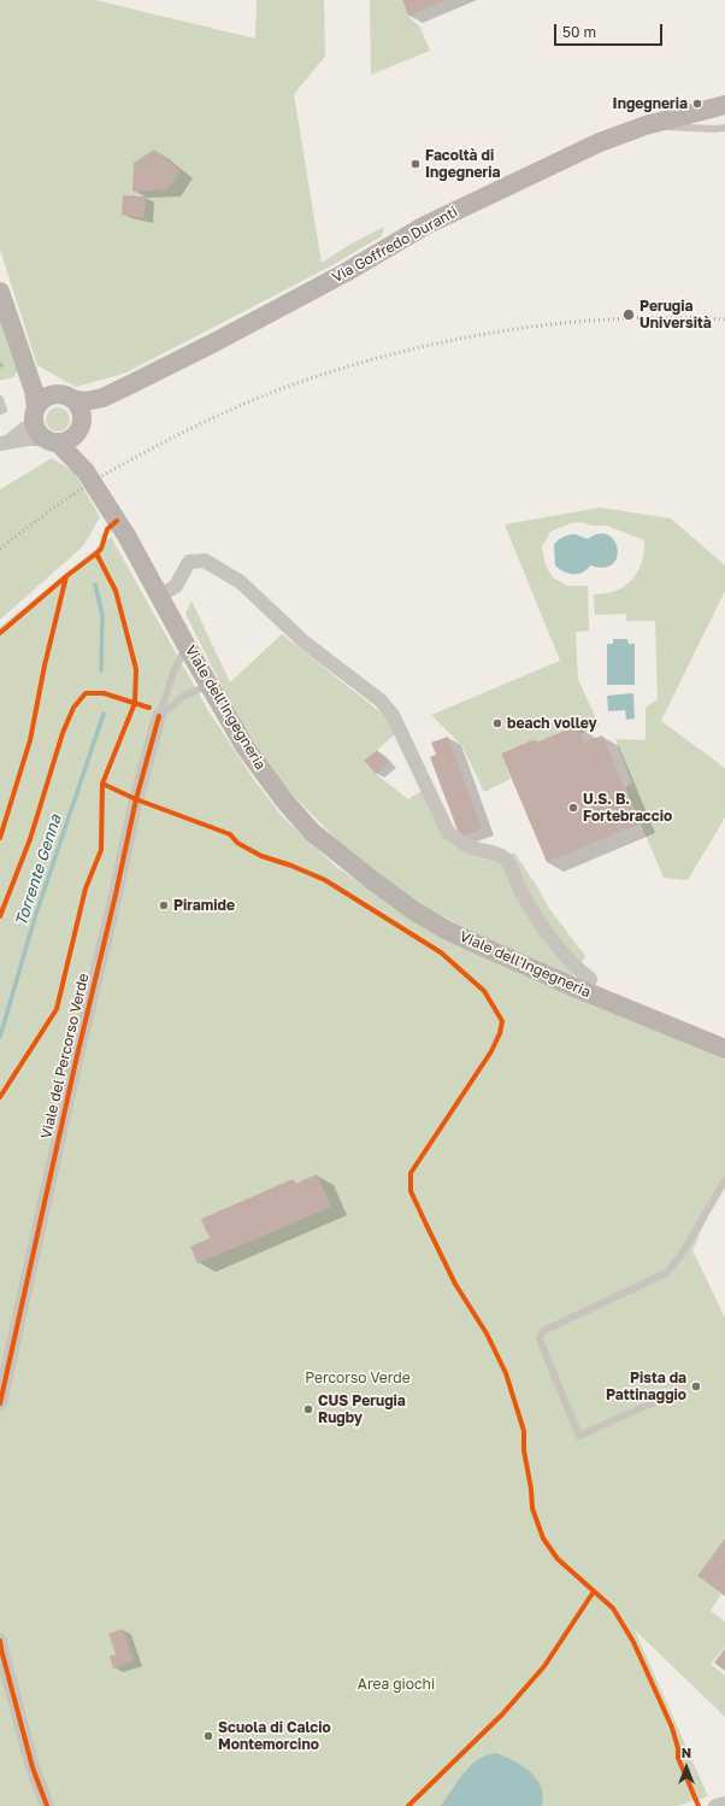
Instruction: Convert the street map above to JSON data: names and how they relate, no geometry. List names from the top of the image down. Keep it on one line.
{"streets":{"street":["Via Goffredo Duranti","Viale dell'Ingegneria","Viale del Percorso Verde"]},"crossings":[["Via Goffredo Duranti","Viale dell'Ingegneria"],["Viale dell'Ingegneria","Viale del Percorso Verde"]],"water":["Torrente Genna"],"parks":["Percorso Verde","Area giochi"],"places":["Ingegneria","Facoltà di Ingegneria","Perugia Università","beach volley","U.S. B. Fortebraccio","Piramide","Pista da Pattinaggio","CUS Perugia Rugby","Scuola di Calcio Montemorcino"],"scale_bar":"50 m","north":"top"}
